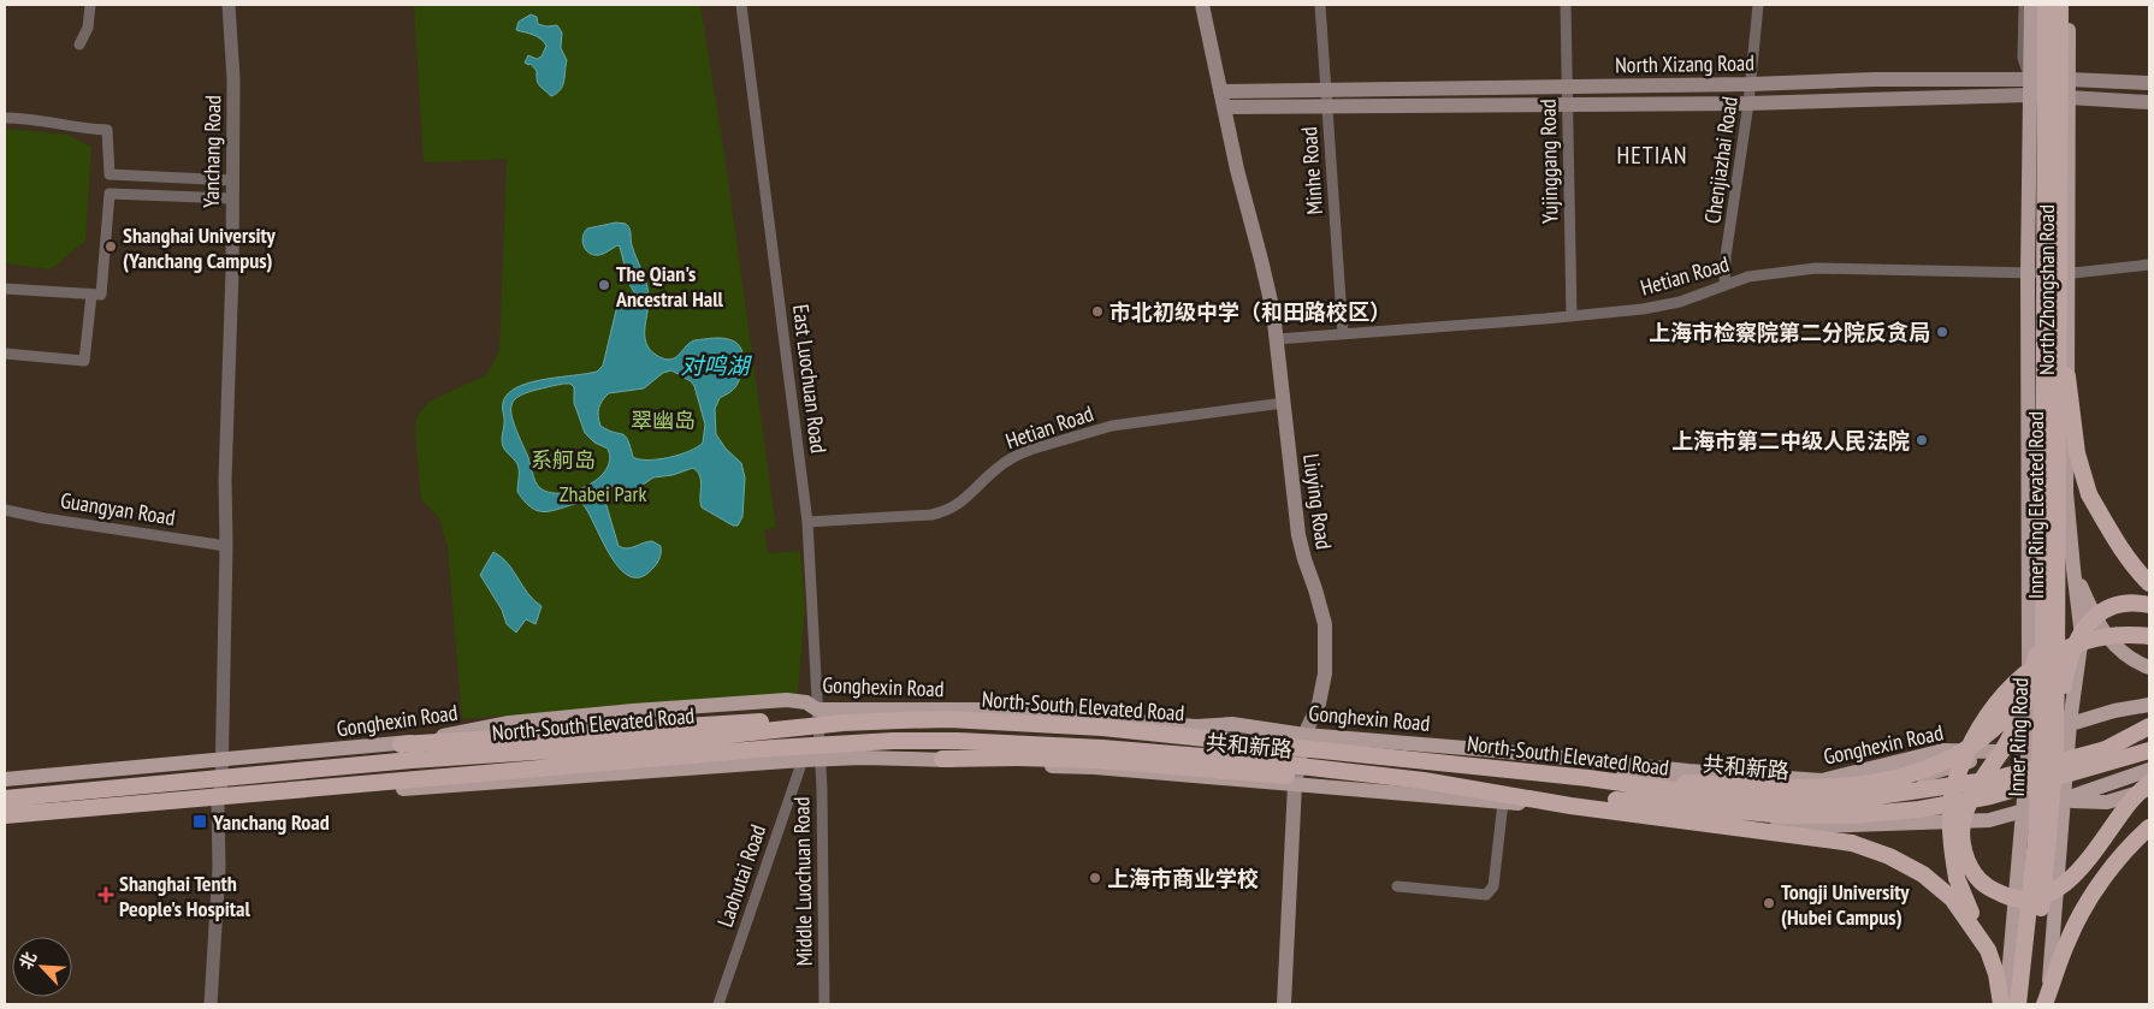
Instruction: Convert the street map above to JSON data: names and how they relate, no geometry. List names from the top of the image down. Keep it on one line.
{"streets":{"highway":["Inner Ring Elevated Road","North-South Elevated Road","Inner Ring Road"],"main road":["North Xizang Road","North Zhongshan Road","Liuying Road","Gonghexin Road","共和新路"],"street":["Yanchang Road","Chenjiazhai Road","Yujinggang Road","Minhe Road","Hetian Road","East Luochuan Road","Guangyan Road","Laohutai Road","Middle Luochuan Road"]},"crossings":[["North Xizang Road","Chenjiazhai Road"],["North Xizang Road","Yujinggang Road"],["North Xizang Road","Minhe Road"],["North Xizang Road","North Zhongshan Road"],["North Xizang Road","Liuying Road"],["Yanchang Road","Guangyan Road"],["Yanchang Road","Gonghexin Road"],["Chenjiazhai Road","Hetian Road"],["Yujinggang Road","Hetian Road"],["Minhe Road","Hetian Road"],["Hetian Road","North Zhongshan Road"],["Hetian Road","East Luochuan Road"],["Hetian Road","Liuying Road"],["North Zhongshan Road","Gonghexin Road"],["East Luochuan Road","Gonghexin Road"],["East Luochuan Road","Middle Luochuan Road"],["Liuying Road","Gonghexin Road"],["Liuying Road","共和新路"],["Inner Ring Elevated Road","Inner Ring Road"],["Gonghexin Road","共和新路"]],"districts":["HETIAN"],"water":["对鸣湖"],"parks":["翠幽岛","系舸岛","Zhabei Park"],"places":{"other":["Shanghai University (Yanchang Campus)","The Qian's Ancestral Hall","市北初级中学（和田路校区）","上海市检察院第二分院反贪局","上海市第二中级人民法院","上海市商业学校","Tongji University (Hubei Campus)"],"transit":["Yanchang Road"],"health":["Shanghai Tenth People's Hospital"]},"north":"top left"}
